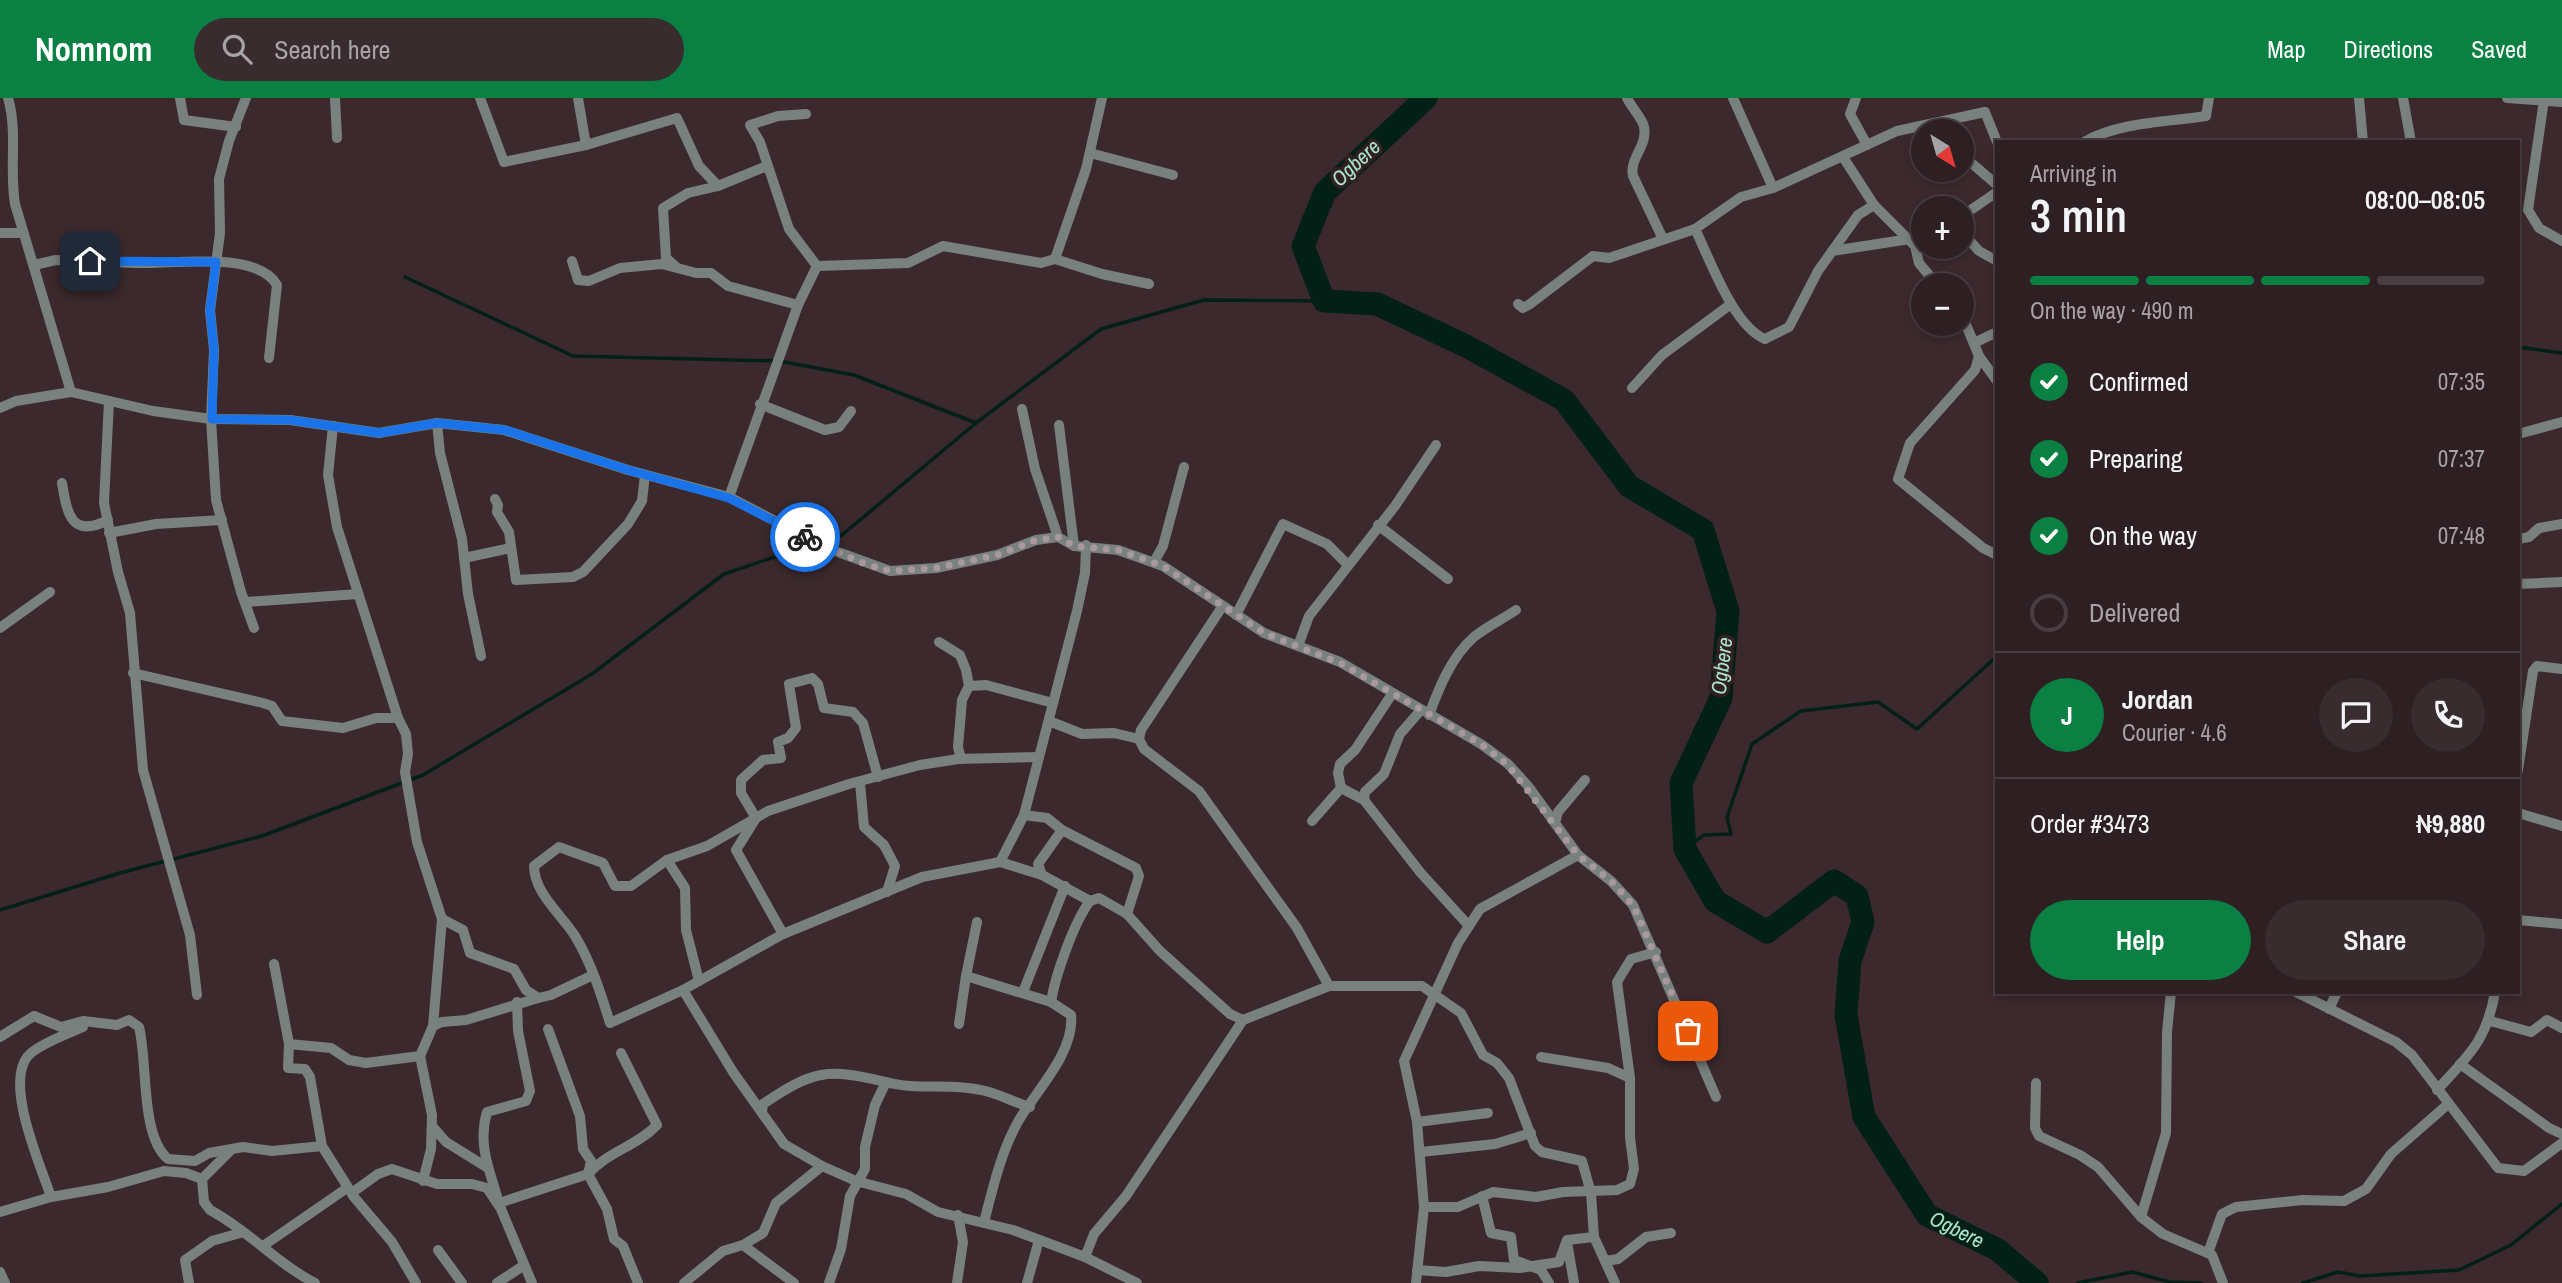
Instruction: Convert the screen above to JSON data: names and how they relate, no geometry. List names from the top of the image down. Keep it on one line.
{"water":["Ogbere"],"north":"bottom right","page":{"header":"Nomnom","search":"Search here","nav":["Map","Directions","Saved"],"map_buttons":["+","−"],"heading":["3 min","Arriving in","08:00–08:05"],"panel":["Jordan","Courier · 4.6","Order #3473","₦9,880"],"bar":"On the way · 490 m","list":[["Confirmed","07:35"],["Preparing","07:37"],["On the way","07:48"],"Delivered"],"round":"J","buttons":["Help","Share"]}}
